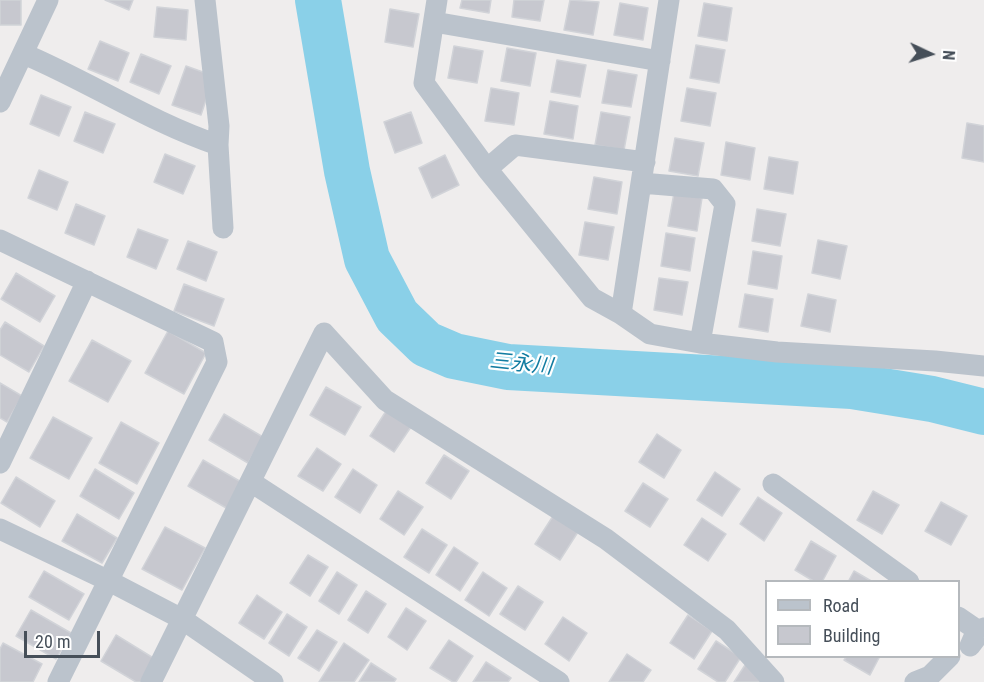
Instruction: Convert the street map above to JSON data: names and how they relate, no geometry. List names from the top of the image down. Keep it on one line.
{"water":["三永川"],"legend":["Road","Building"],"scale_bar":"20 m","north":"right"}
